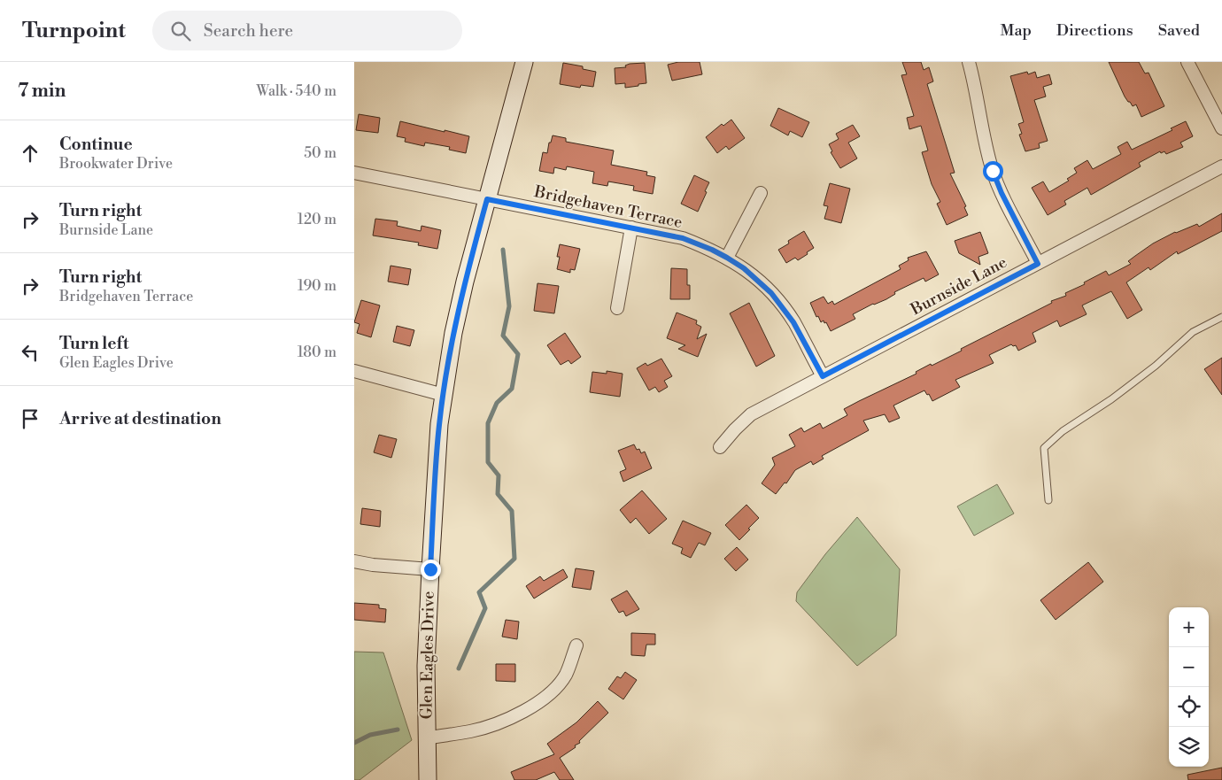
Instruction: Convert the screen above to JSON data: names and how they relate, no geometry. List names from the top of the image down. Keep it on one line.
{"streets":{"street":["Bridgehaven Terrace","Burnside Lane","Glen Eagles Drive"]},"crossings":[["Bridgehaven Terrace","Burnside Lane"],["Bridgehaven Terrace","Glen Eagles Drive"]],"page":{"header":"Turnpoint","search":"Search here","nav":["Map","Directions","Saved"],"heading":["7 min","Walk · 540 m"],"list":[["Continue","Brookwater Drive","50 m"],["Turn right","Burnside Lane","120 m"],["Turn right","Bridgehaven Terrace","190 m"],["Turn left","Glen Eagles Drive","180 m"],"Arrive at destination"],"map_buttons":["+","−"]}}
